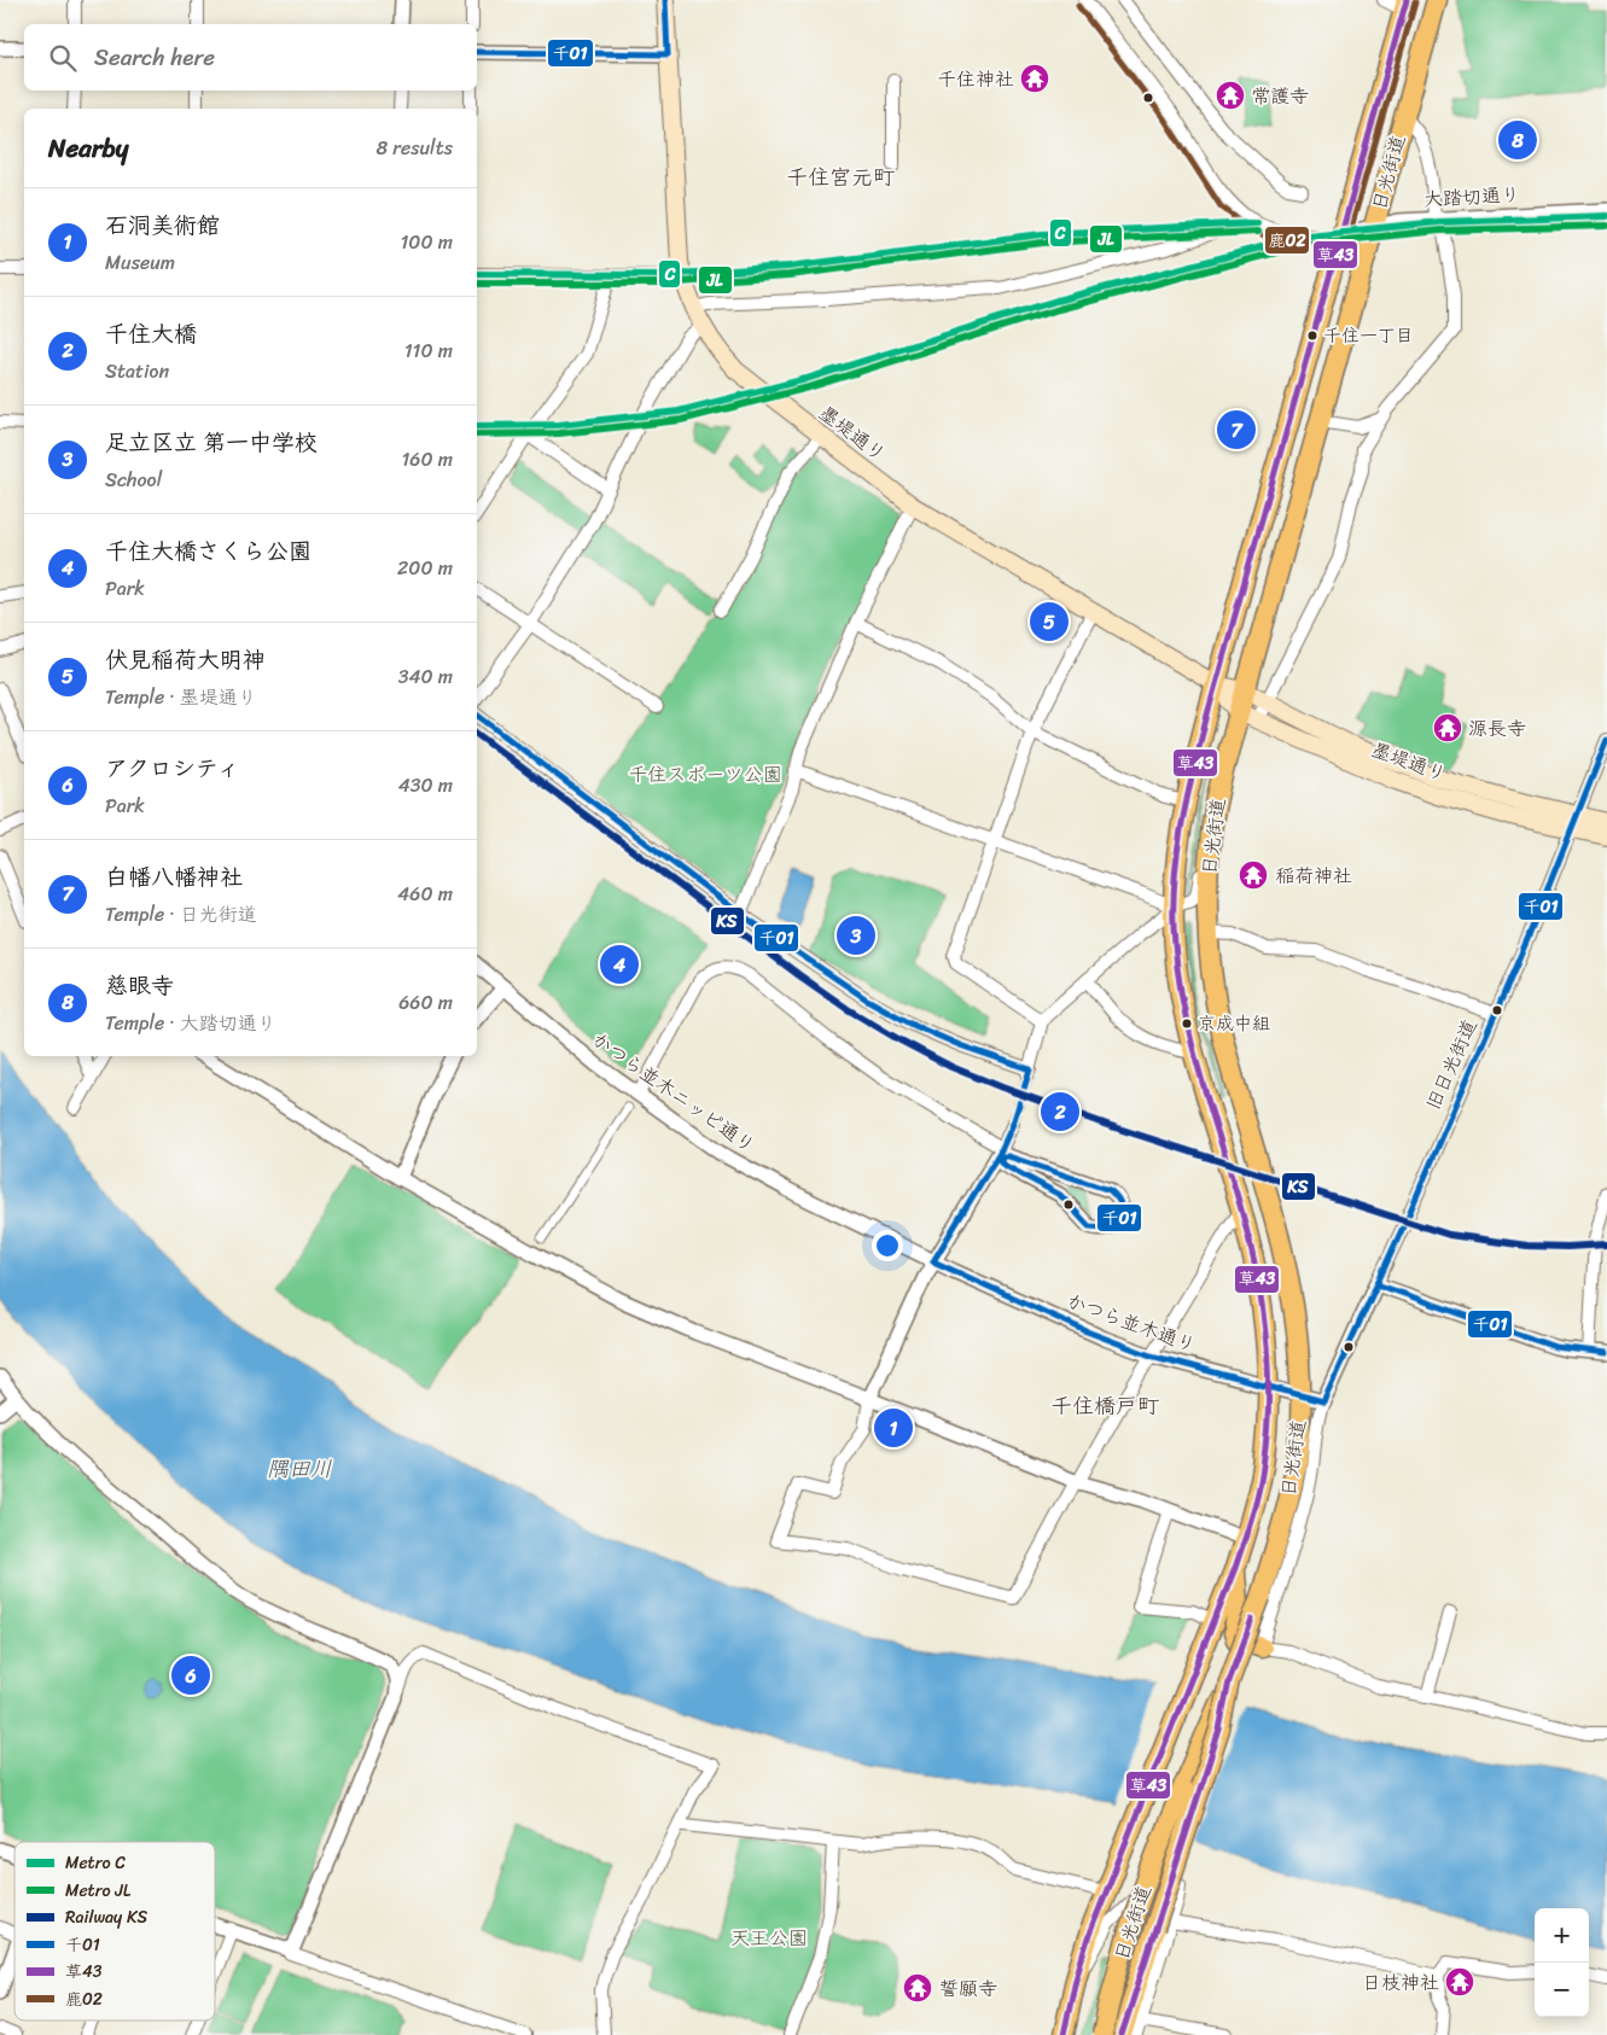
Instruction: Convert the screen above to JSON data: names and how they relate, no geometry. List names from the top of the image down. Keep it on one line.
{"streets":{"highway":["日光街道"],"main road":["墨堤通り"],"street":["大踏切通り","旧日光街道","かつら並木ニッピ通り","かつら並木通り"]},"crossings":[["日光街道","大踏切通り"],["日光街道","墨堤通り"],["日光街道","かつら並木通り"],["墨堤通り","旧日光街道"],["旧日光街道","かつら並木通り"],["かつら並木ニッピ通り","かつら並木通り"]],"districts":["千住宮元町","千住橋戸町"],"water":["隅田川"],"parks":["千住スポーツ公園","天王公園"],"places":{"temple":["千住神社","常護寺","源長寺","稲荷神社","日枝神社","誓願寺"],"other":["千住一丁目","京成中組"]},"lines":["transit line 千01","transit line 草43","transit line 鹿02","metro line C","metro line JL","rail line KS"],"legend":["Metro C","Metro JL","Railway KS","千01","草43","鹿02"],"page":{"search":"Search here","heading":["Nearby","8 results"],"pins":["8","7","5","3","4","2","1","6"],"list":[{"mark":"1","name":"石洞美術館","note":"Museum","value":"100 m"},{"mark":"2","name":"千住大橋","note":"Station","value":"110 m"},{"mark":"3","name":"足立区立 第一中学校","note":"School","value":"160 m"},{"mark":"4","name":"千住大橋さくら公園","note":"Park","value":"200 m"},{"mark":"5","name":"伏見稲荷大明神","note":"Temple · 墨堤通り","value":"340 m"},{"mark":"6","name":"アクロシティ","note":"Park","value":"430 m"},{"mark":"7","name":"白幡八幡神社","note":"Temple · 日光街道","value":"460 m"},{"mark":"8","name":"慈眼寺","note":"Temple · 大踏切通り","value":"660 m"}],"map_buttons":["+","−"]}}
